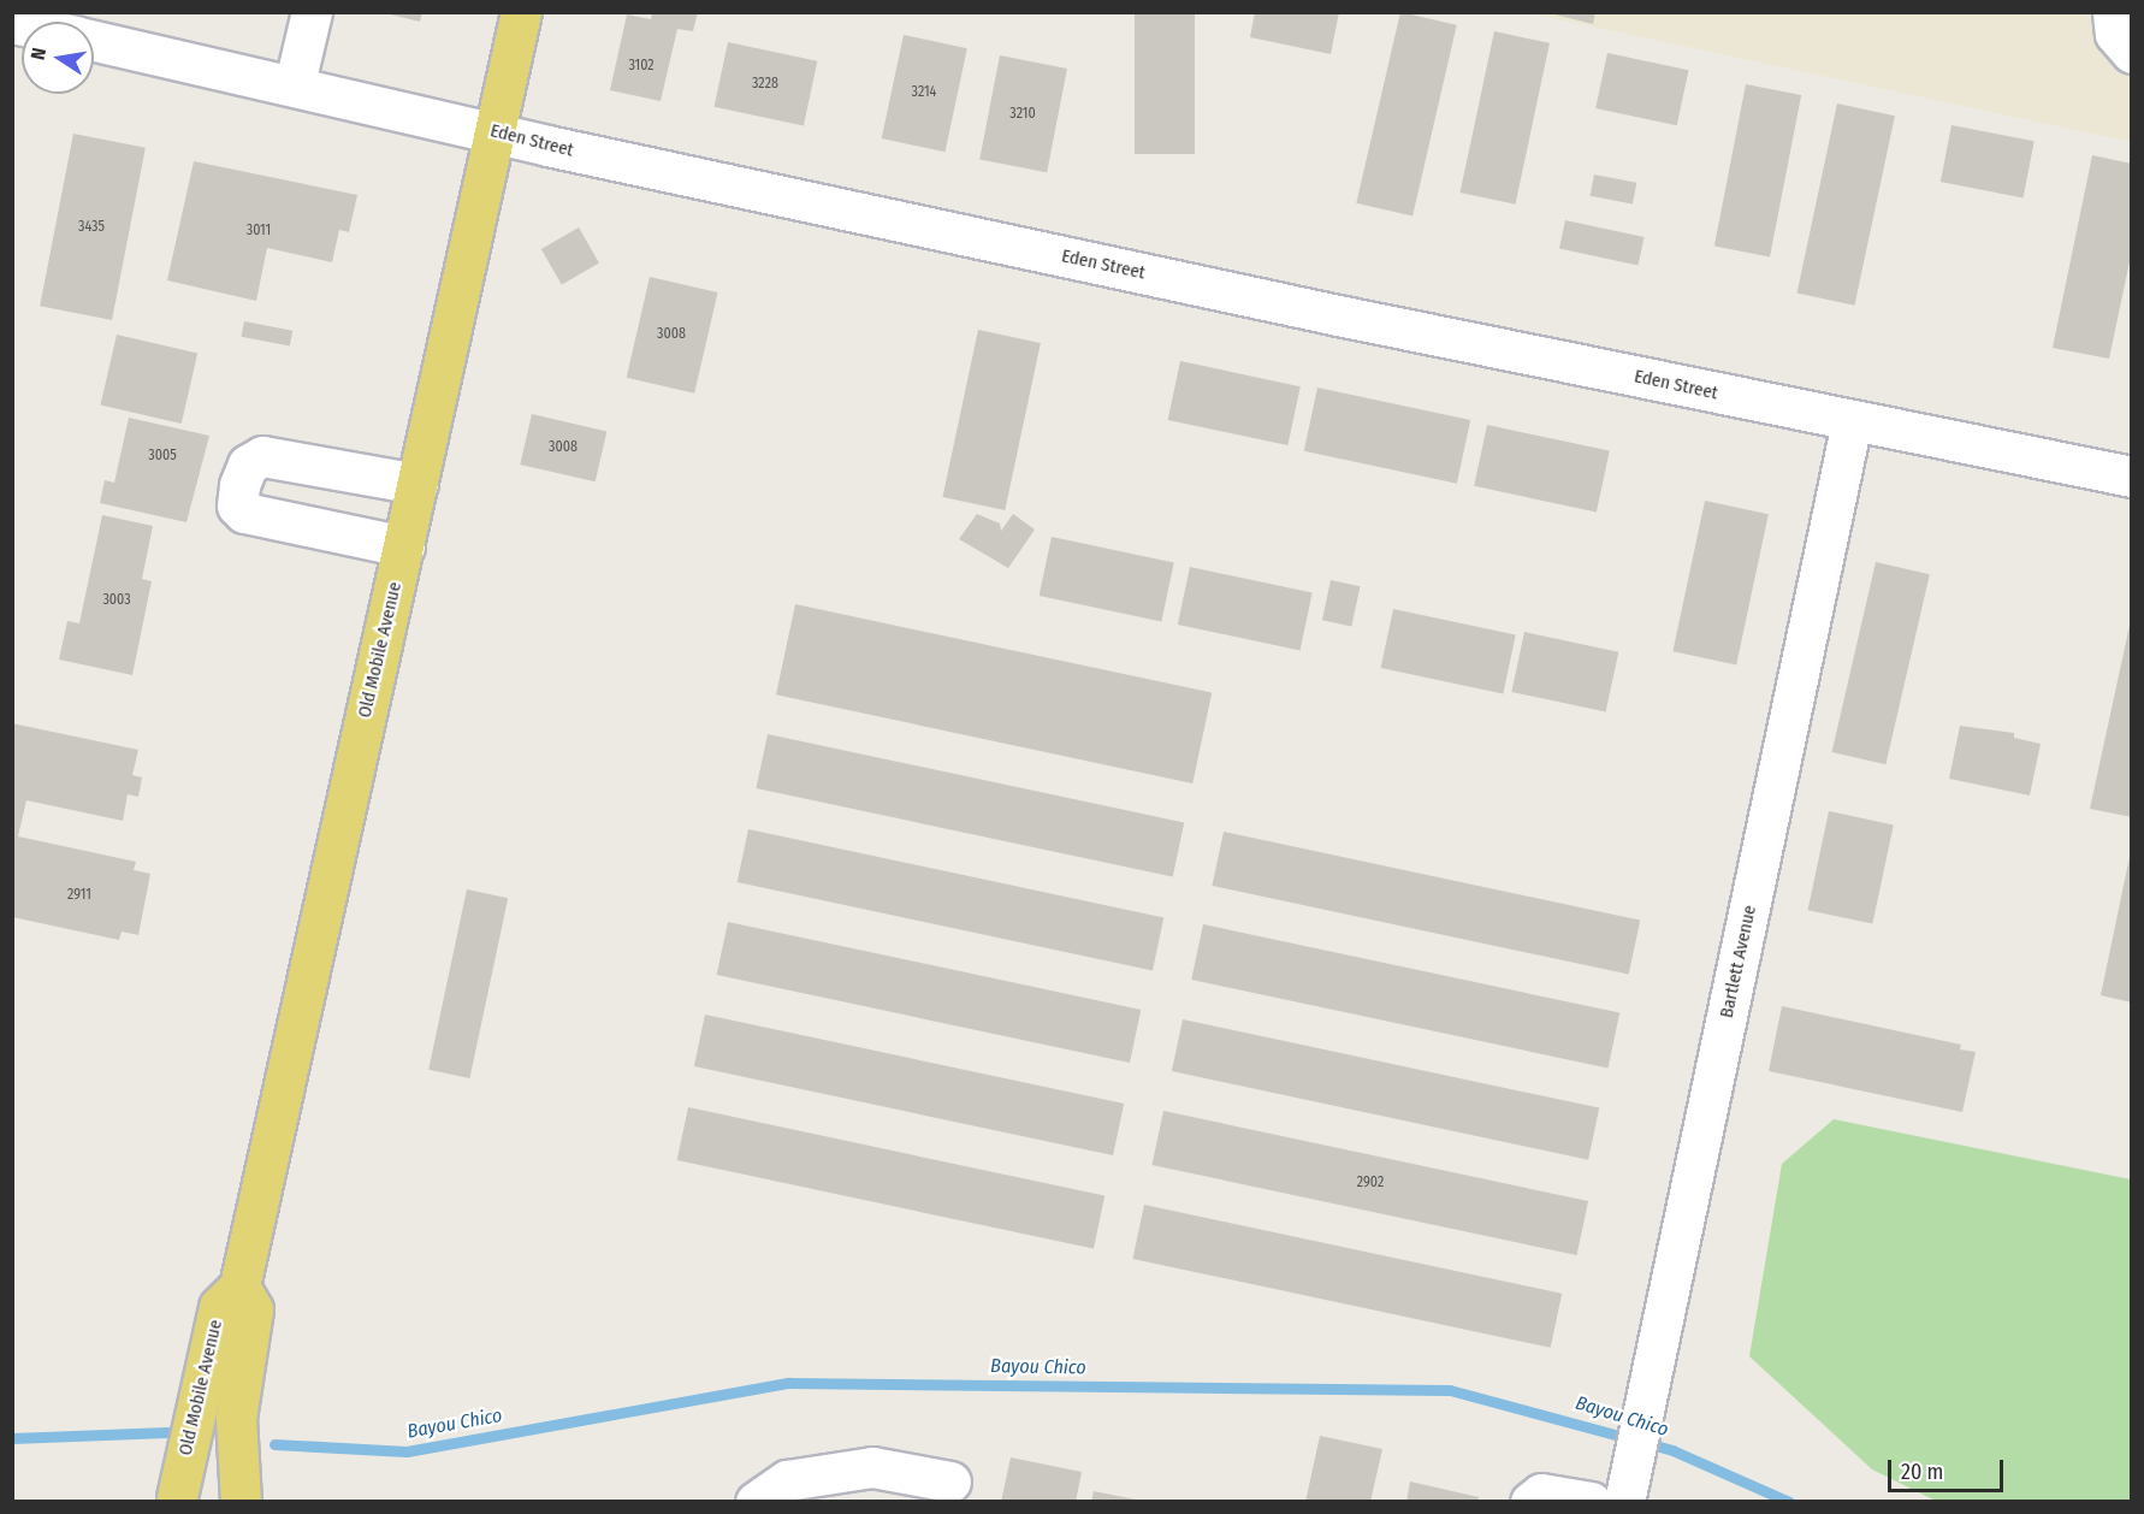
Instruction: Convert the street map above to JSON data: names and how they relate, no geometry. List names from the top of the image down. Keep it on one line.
{"streets":{"main road":["Old Mobile Avenue"],"street":["Eden Street","Bartlett Avenue"]},"crossings":[["Eden Street","Old Mobile Avenue"],["Eden Street","Bartlett Avenue"]],"water":["Bayou Chico"],"house_numbers":["3102","3228","3214","3210","3435","3011","3008","3008","3005","3003","2911","2902"],"scale_bar":"20 m","north":"left"}
